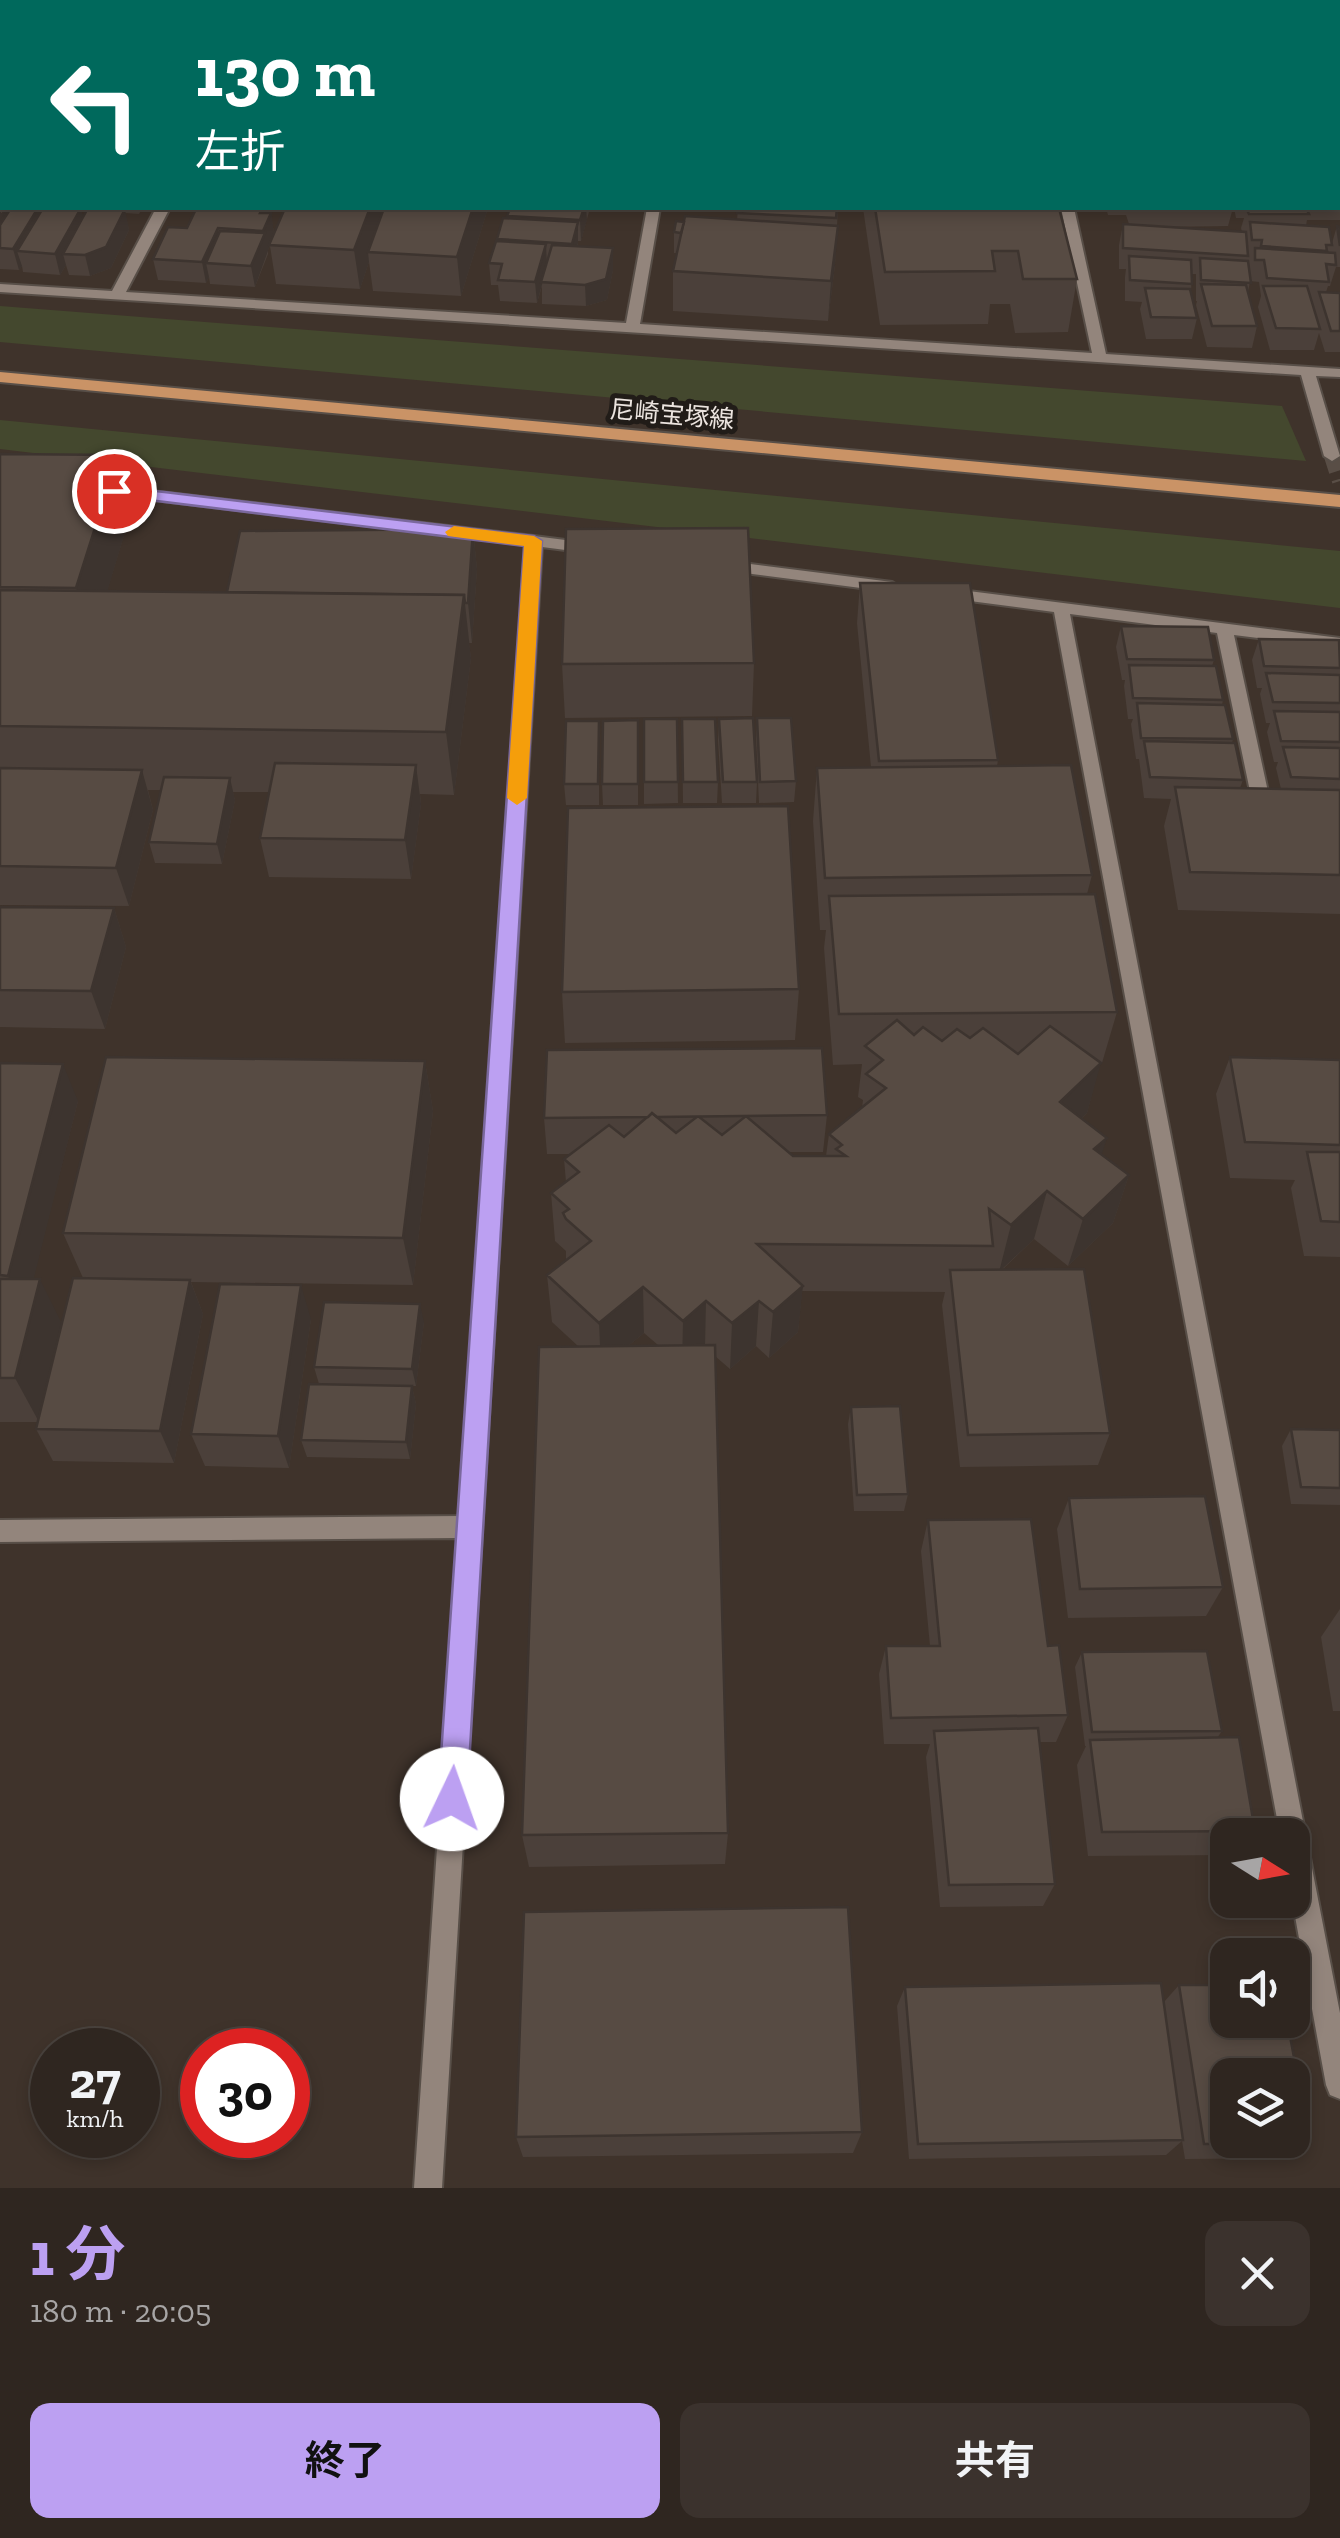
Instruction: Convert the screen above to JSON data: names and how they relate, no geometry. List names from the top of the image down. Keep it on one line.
{"streets":{"main road":["尼崎宝塚線"]},"north":"right","page":{"turn":["130 m","左折"],"speed":"27 km/h","limit":"30","heading":["1 分","180 m · 20:05"],"buttons":["終了","共有"]}}
